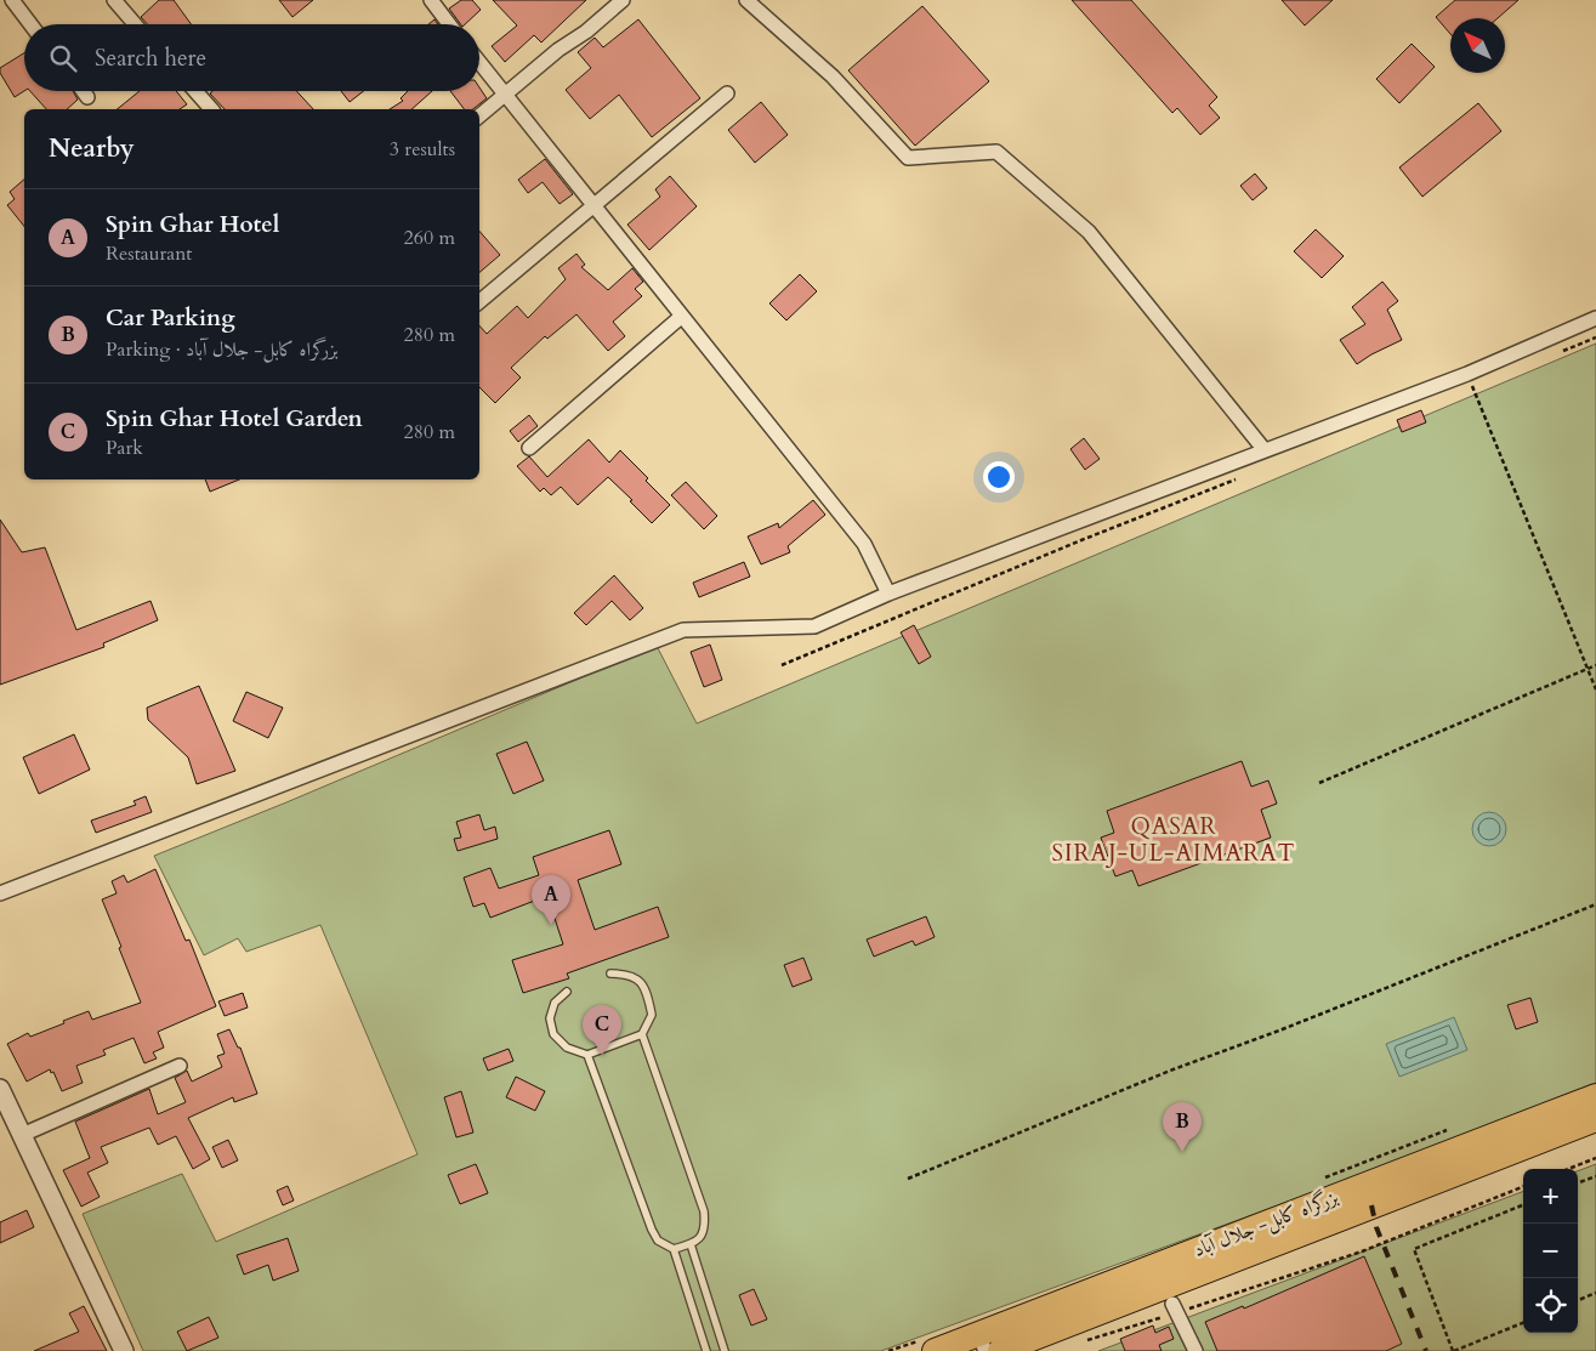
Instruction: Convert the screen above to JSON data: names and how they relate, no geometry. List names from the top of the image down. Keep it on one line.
{"streets":{"highway":["بزرگراه کابل- جلال آباد"]},"districts":["QASAR SIRAJ-UL-AIMARAT"],"north":"top left","page":{"search":"Search here","heading":["Nearby","3 results"],"list":[{"mark":"A","name":"Spin Ghar Hotel","note":"Restaurant","value":"260 m"},{"mark":"B","name":"Car Parking","note":"Parking · بزرگراه کابل- جلال آباد","value":"280 m"},{"mark":"C","name":"Spin Ghar Hotel Garden","note":"Park","value":"280 m"}],"pins":["A","C","B"],"map_buttons":["+","−"]}}
